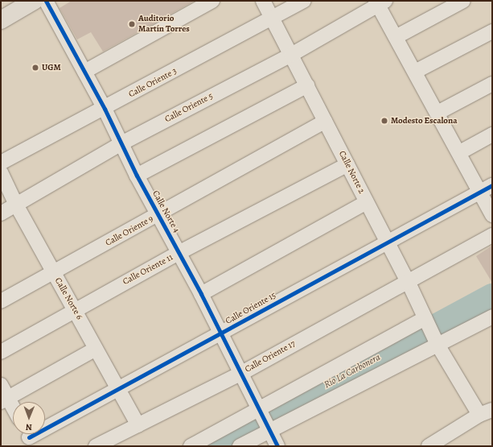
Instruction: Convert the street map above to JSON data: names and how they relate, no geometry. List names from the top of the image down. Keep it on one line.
{"streets":{"street":["Calle Oriente 3","Calle Oriente 5","Calle Norte 2","Calle Norte 4","Calle Oriente 9","Calle Oriente 11","Calle Norte 6","Calle Oriente 15","Calle Oriente 17"]},"crossings":[["Calle Oriente 3","Calle Norte 2"],["Calle Oriente 3","Calle Norte 4"],["Calle Oriente 5","Calle Norte 2"],["Calle Oriente 5","Calle Norte 4"],["Calle Oriente 5","Calle Norte 6"],["Calle Norte 2","Calle Oriente 9"],["Calle Norte 2","Calle Oriente 11"],["Calle Norte 2","Calle Oriente 15"],["Calle Norte 2","Calle Oriente 17"],["Calle Norte 4","Calle Oriente 9"],["Calle Norte 4","Calle Oriente 11"],["Calle Norte 4","Calle Oriente 15"],["Calle Norte 4","Calle Oriente 17"],["Calle Oriente 9","Calle Norte 6"],["Calle Oriente 11","Calle Norte 6"],["Calle Norte 6","Calle Oriente 15"],["Calle Norte 6","Calle Oriente 17"]],"water":["Río La Carbonera"],"places":["Auditorio Martín Torres","UGM","Modesto Escalona"],"north":"bottom"}
